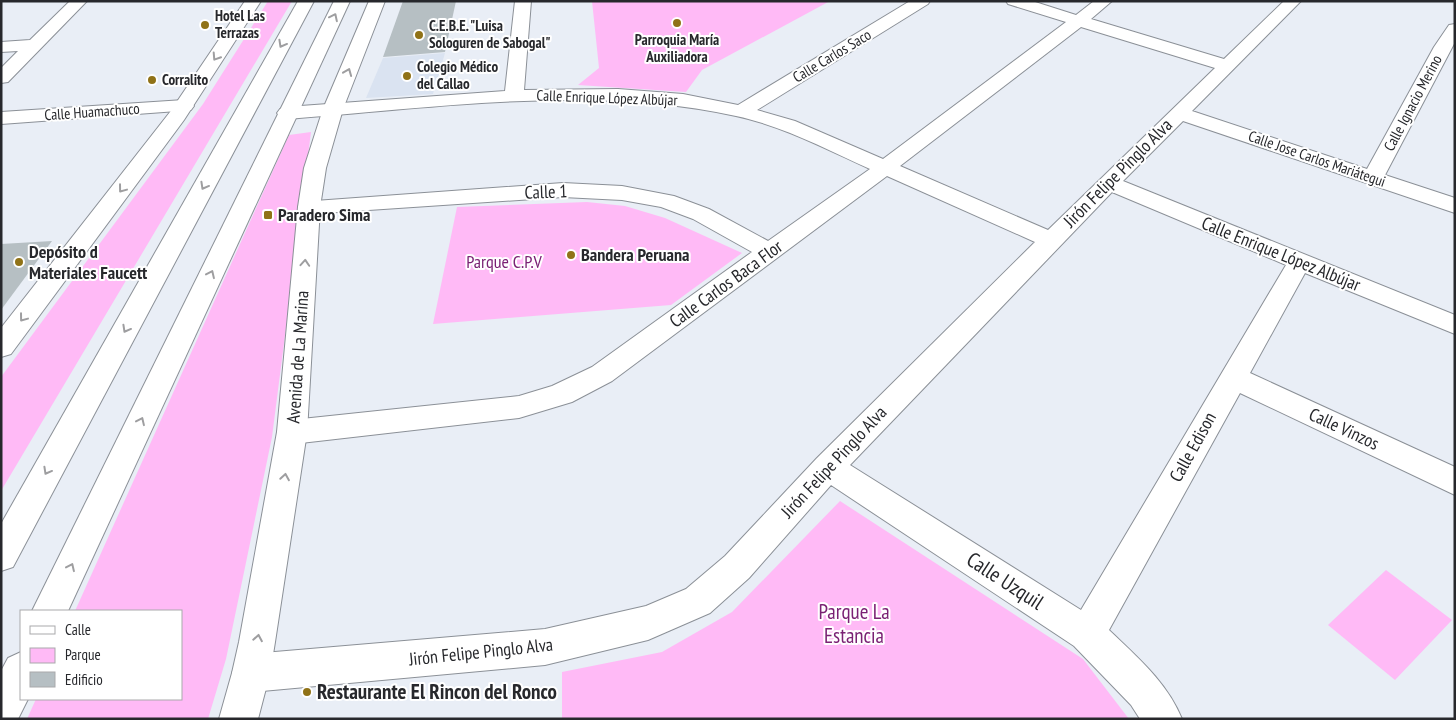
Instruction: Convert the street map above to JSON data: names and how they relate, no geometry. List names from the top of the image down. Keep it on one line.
{"streets":{"street":["Calle Carlos Saco","Calle Enrique López Albújar","Calle Ignacio Merino","Calle Huamachuco","Calle Jose Carlos Mariátegui","Jirón Felipe Pinglo Alva","Calle 1","Calle Carlos Baca Flor","Avenida de La Marina","Calle Vinzos","Calle Edison","Calle Uzquil"]},"crossings":[["Calle Carlos Saco","Calle Enrique López Albújar"],["Calle Enrique López Albújar","Jirón Felipe Pinglo Alva"],["Calle Enrique López Albújar","Calle Carlos Baca Flor"],["Calle Enrique López Albújar","Avenida de La Marina"],["Calle Enrique López Albújar","Calle Edison"],["Calle Ignacio Merino","Calle Jose Carlos Mariátegui"],["Calle Jose Carlos Mariátegui","Jirón Felipe Pinglo Alva"],["Jirón Felipe Pinglo Alva","Avenida de La Marina"],["Jirón Felipe Pinglo Alva","Calle Uzquil"],["Calle 1","Calle Carlos Baca Flor"],["Calle 1","Avenida de La Marina"],["Calle Carlos Baca Flor","Avenida de La Marina"],["Calle Vinzos","Calle Edison"],["Calle Edison","Calle Uzquil"]],"parks":["Parque C.P.V","Parque La Estancia"],"places":{"other":["Parroquia María Auxiliadora","Hotel Las Terrazas","C.E.B.E. \"Luisa Sologuren de Sabogal\"","Colegio Médico del Callao","Corralito","Bandera Peruana","Depósito d Materiales Faucett","Restaurante El Rincon del Ronco"],"transit":["Paradero Sima"]},"legend":["Calle","Parque","Edificio"]}
